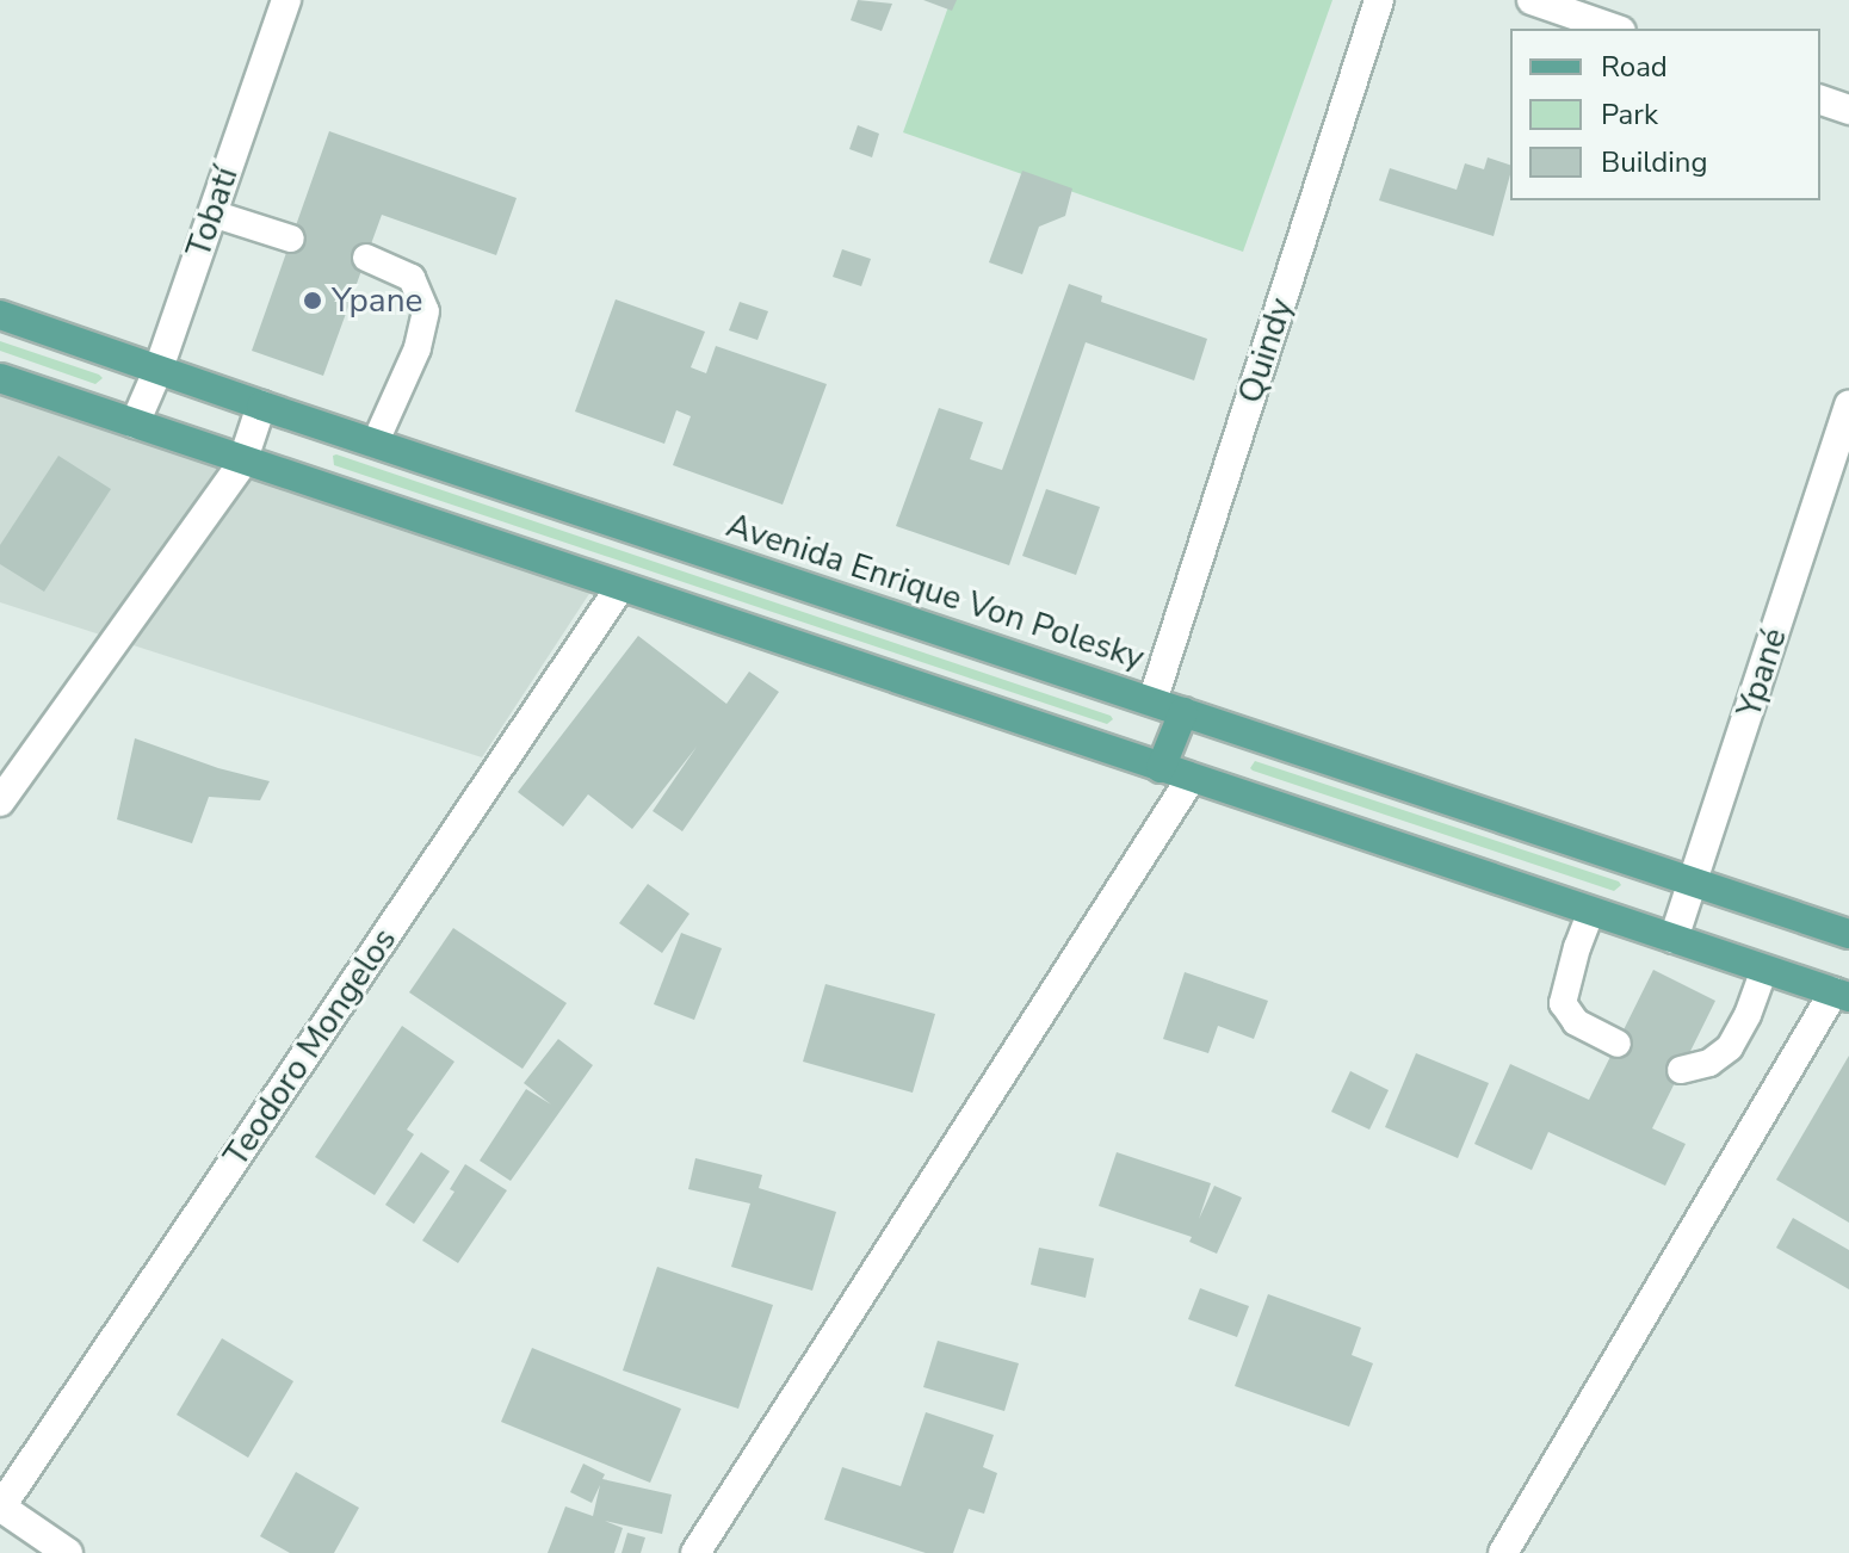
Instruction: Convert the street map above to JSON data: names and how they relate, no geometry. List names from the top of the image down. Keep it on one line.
{"streets":{"main road":["Avenida Enrique Von Polesky"],"street":["Tobatí","Quindy","Ypané","Teodoro Mongelos"]},"crossings":[["Tobatí","Avenida Enrique Von Polesky"],["Quindy","Avenida Enrique Von Polesky"],["Avenida Enrique Von Polesky","Ypané"]],"places":["Ypane"],"legend":["Road","Park","Building"]}
